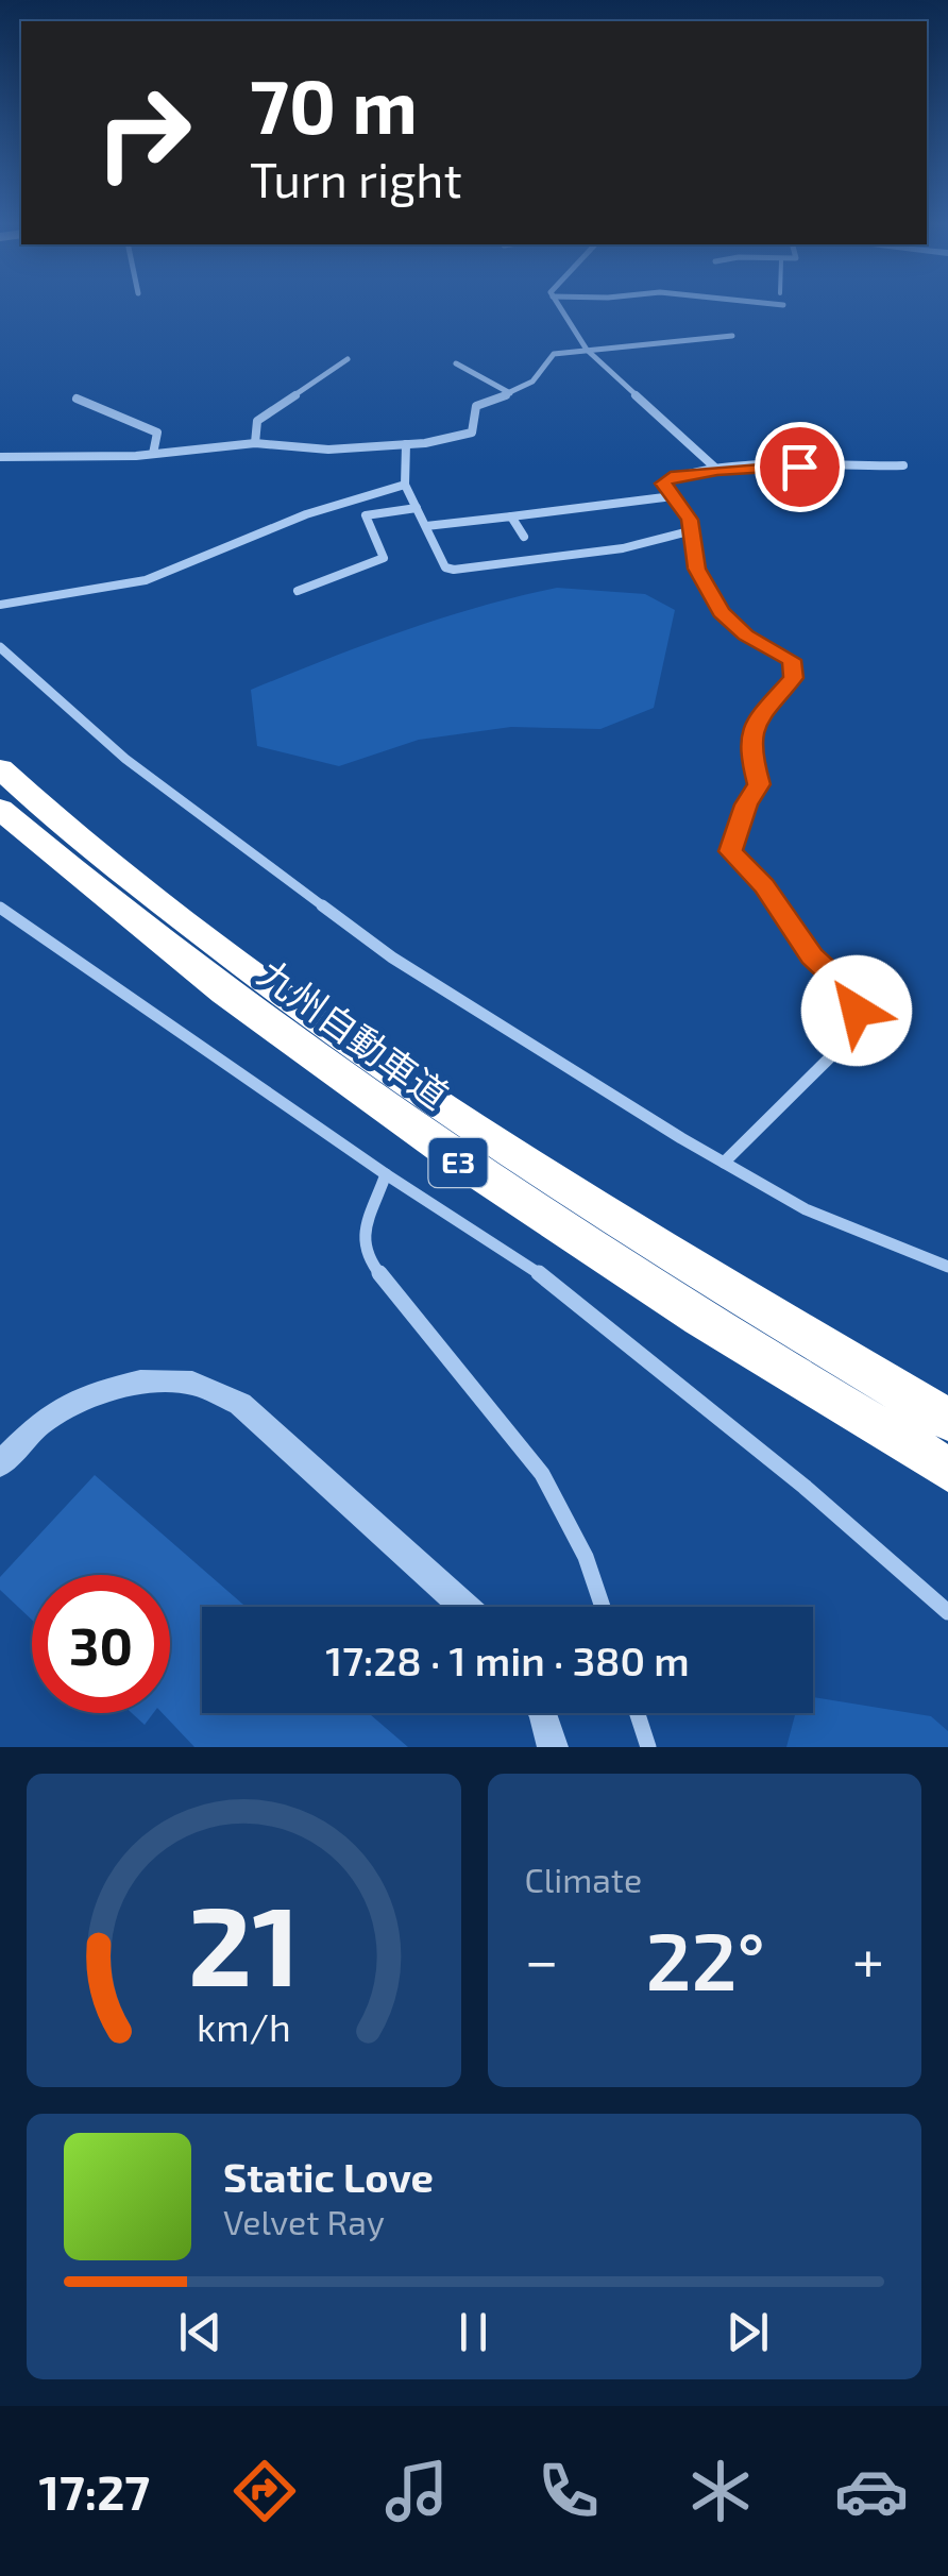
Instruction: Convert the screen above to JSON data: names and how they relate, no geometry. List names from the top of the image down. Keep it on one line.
{"streets":{"highway":["九州自動車道","E3"]},"page":{"turn":["70 m","Turn right"],"limit":"30","trip":"17:28 · 1 min · 380 m","tile":"Climate","heat":["−","22°","+"],"song":["Static Love","Velvet Ray"],"tabs":"17:27","gauge":["21","km/h"]}}
